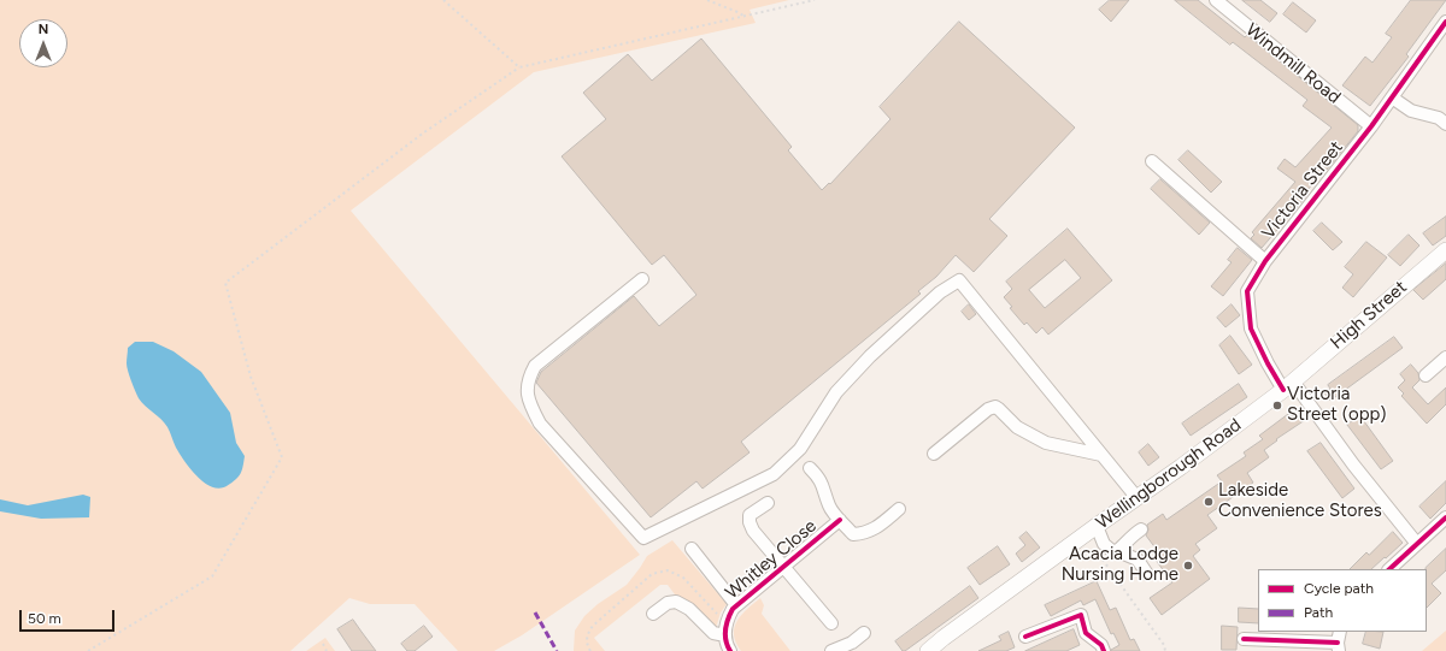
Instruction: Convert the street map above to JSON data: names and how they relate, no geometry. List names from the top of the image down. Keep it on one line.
{"streets":{"main road":["High Street","Wellingborough Road"],"street":["Windmill Road","Victoria Street","Whitley Close"]},"crossings":[["Windmill Road","Victoria Street"],["Victoria Street","High Street"],["Victoria Street","Wellingborough Road"],["High Street","Wellingborough Road"]],"places":["Victoria Street (opp)","Lakeside Convenience Stores","Acacia Lodge Nursing Home"],"legend":["Cycle path","Path"],"scale_bar":"50 m","north":"top"}
